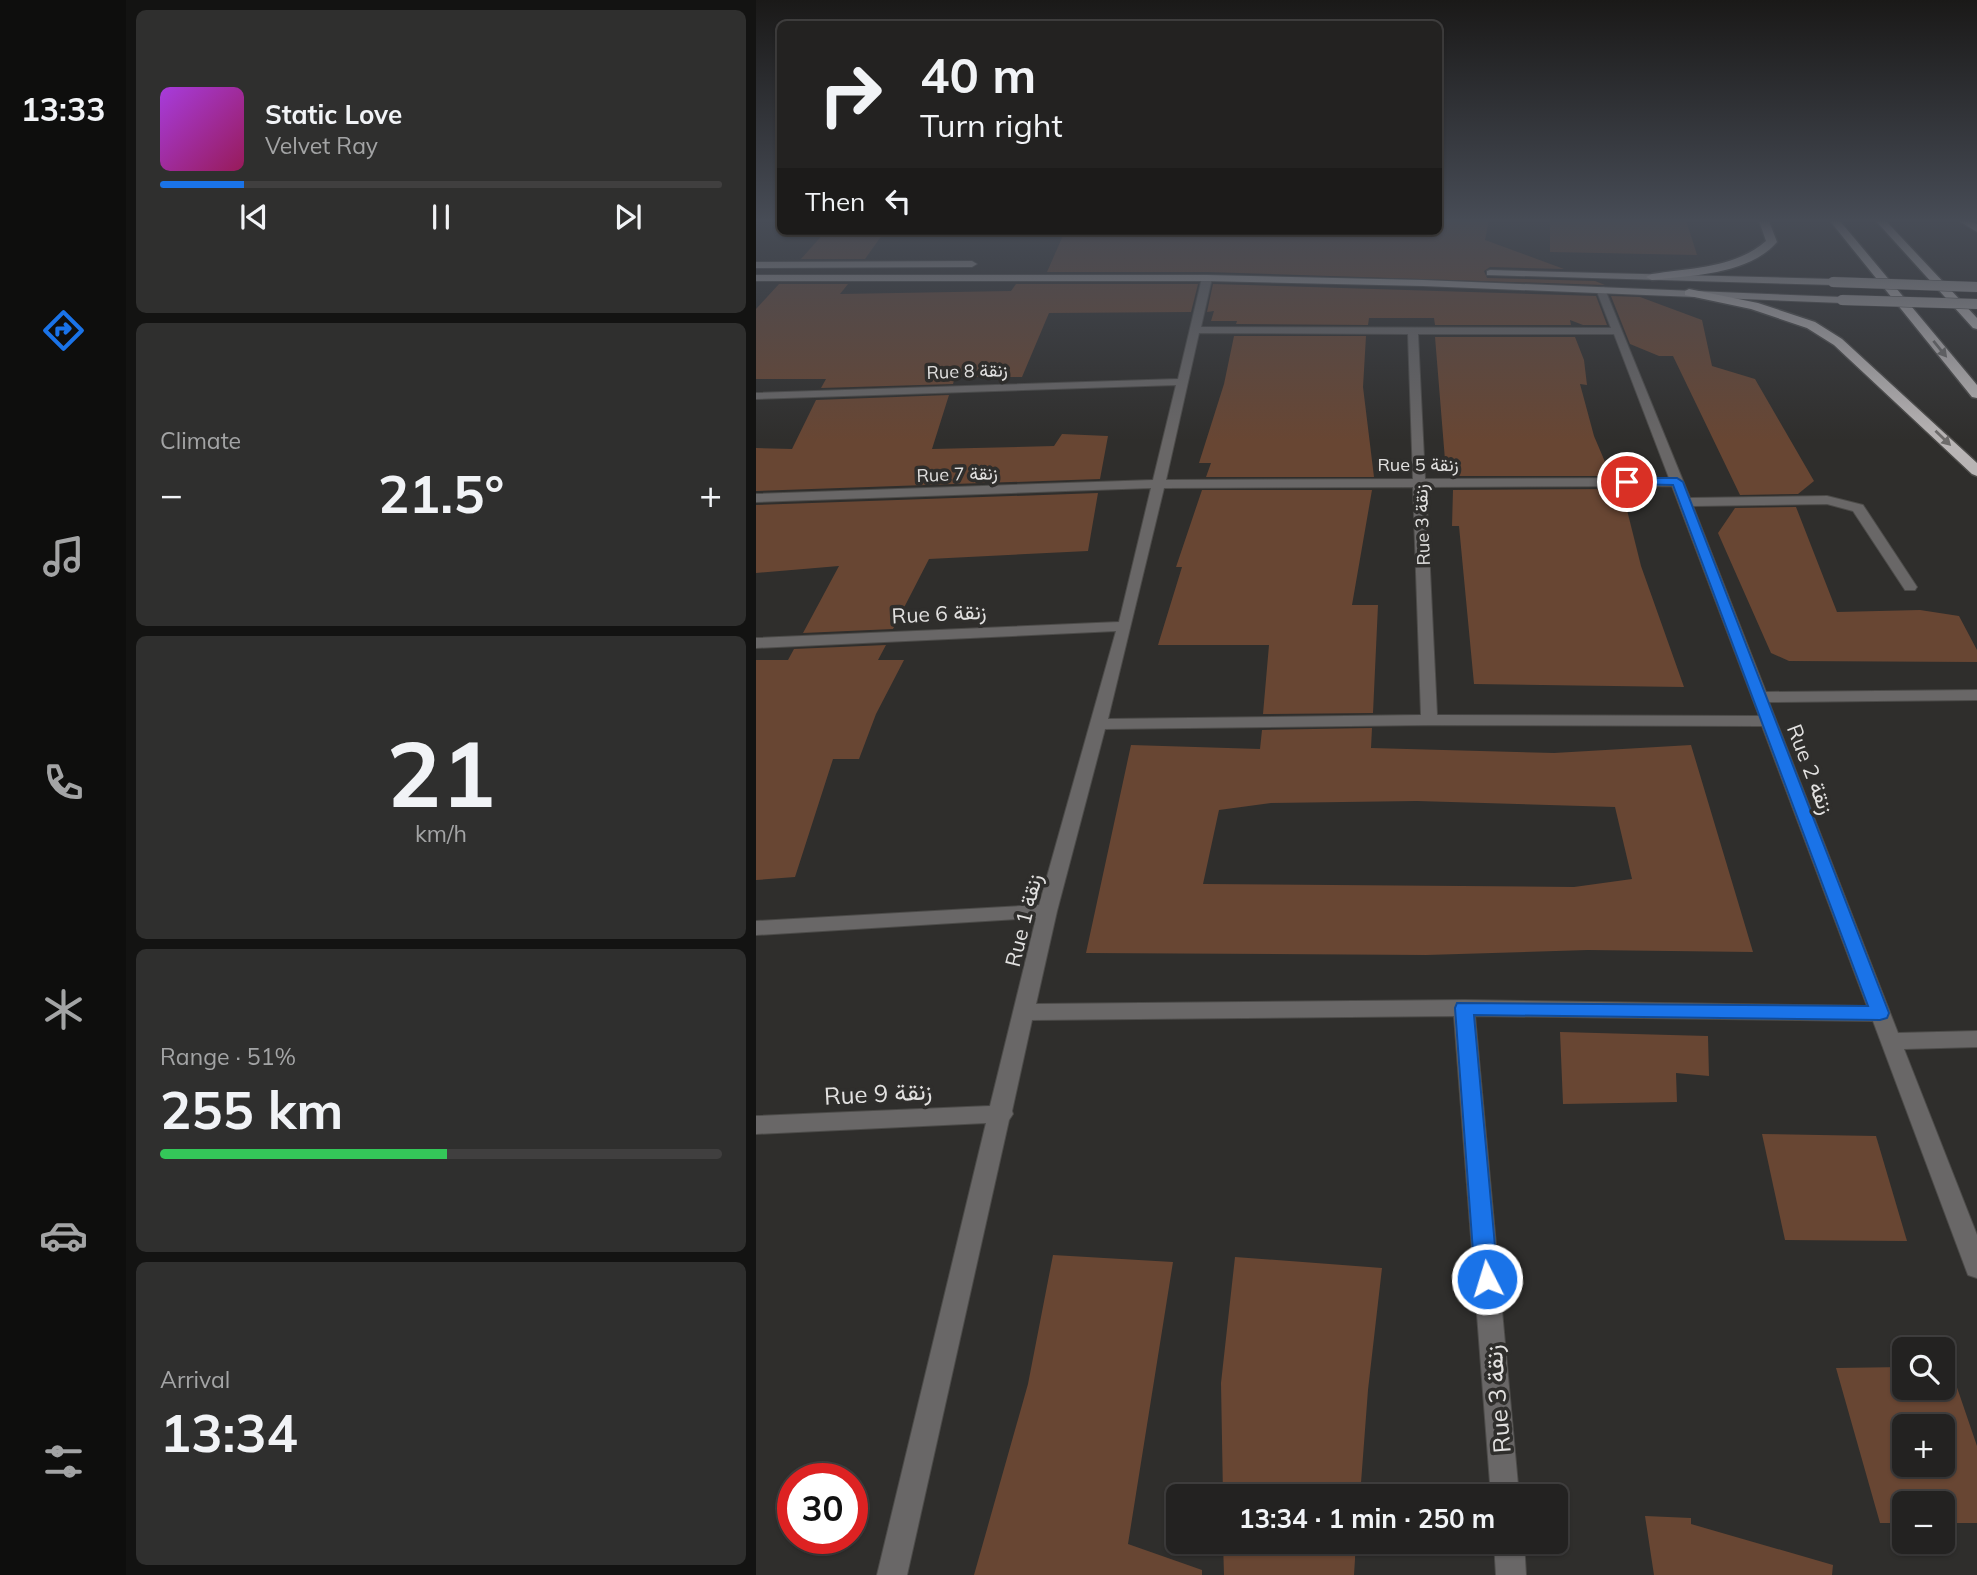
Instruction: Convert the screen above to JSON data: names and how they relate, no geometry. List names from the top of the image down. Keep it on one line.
{"streets":{"street":["Rue 8 زنقة","Rue 5 زنقة","Rue 7 زنقة","Rue 3 زنقة","Rue 6 زنقة","Rue 2 زنقة","Rue 1 زنقة","Rue 9 زنقة"]},"crossings":[["Rue 8 زنقة","Rue 1 زنقة"],["Rue 5 زنقة","Rue 7 زنقة"],["Rue 5 زنقة","Rue 3 زنقة"],["Rue 5 زنقة","Rue 2 زنقة"],["Rue 5 زنقة","Rue 1 زنقة"],["Rue 7 زنقة","Rue 1 زنقة"],["Rue 6 زنقة","Rue 1 زنقة"],["Rue 1 زنقة","Rue 9 زنقة"]],"page":{"tabs":"13:33","turn":["40 m","Turn right"],"song":["Static Love","Velvet Ray"],"then":"Then","tile":["Climate",["21","km/h"],["Range · 51%","255 km"],["Arrival","13:34"]],"heat":["−","21.5°","+"],"map_buttons":["+","−"],"limit":"30","trip":"13:34 · 1 min · 250 m"}}
